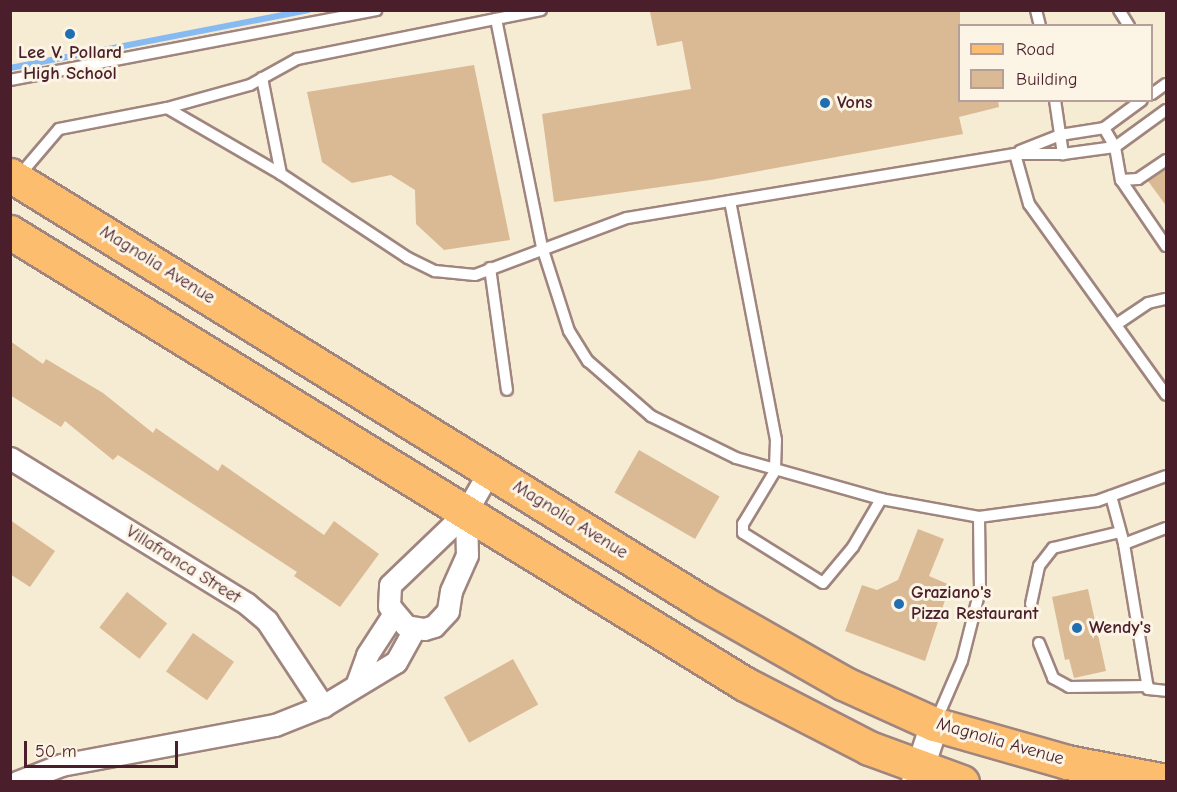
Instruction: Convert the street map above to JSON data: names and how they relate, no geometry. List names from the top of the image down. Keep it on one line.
{"streets":{"main road":["Magnolia Avenue"],"street":["Villafranca Street"]},"places":["Lee V. Pollard High School","Vons","Graziano's Pizza Restaurant","Wendy's"],"legend":["Road","Building"],"scale_bar":"50 m"}
